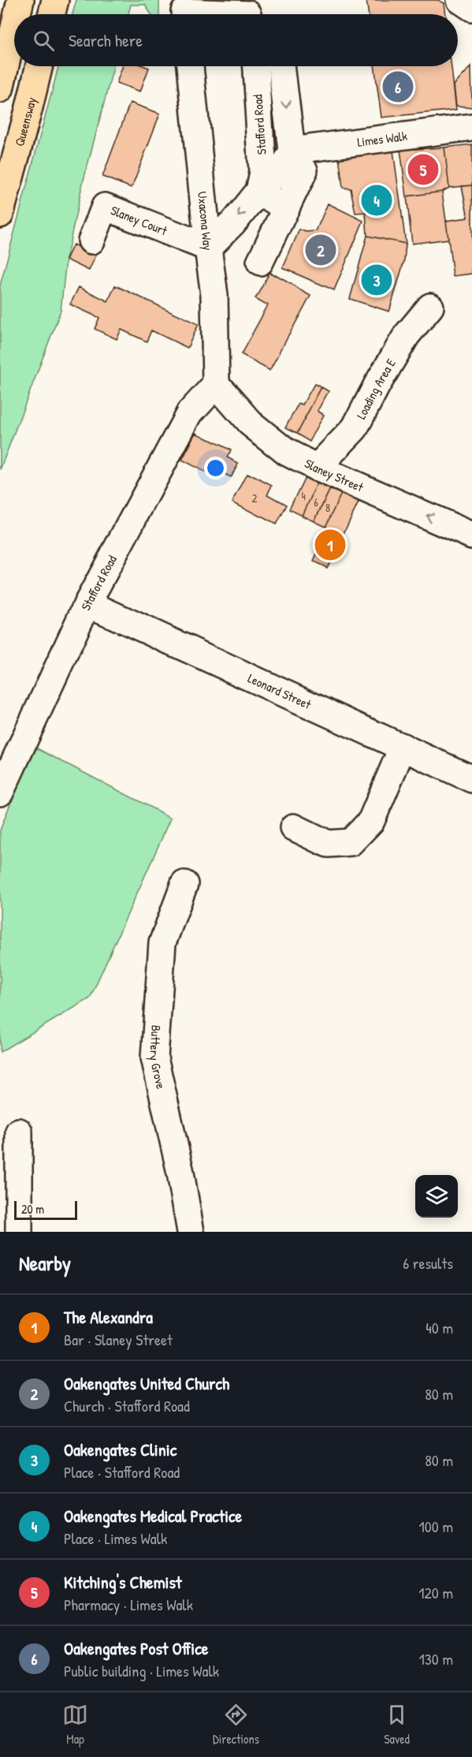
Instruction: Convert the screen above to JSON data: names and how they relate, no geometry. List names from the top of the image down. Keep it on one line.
{"streets":{"highway":["Queensway"],"street":["Stafford Road","Limes Walk","Slaney Court","Uxacona Way","Loading Area E","Slaney Street","Leonard Street","Buttery Grove"]},"crossings":[["Stafford Road","Slaney Court"],["Stafford Road","Uxacona Way"],["Stafford Road","Slaney Street"],["Stafford Road","Leonard Street"],["Slaney Court","Uxacona Way"],["Uxacona Way","Slaney Street"],["Loading Area E","Slaney Street"]],"one_way":["Slaney Street"],"house_numbers":["4","2","6","8"],"scale_bar":"20 m","page":{"search":"Search here","pins":["6","5","4","2","3","1"],"scale":"20 m","heading":["Nearby","6 results"],"list":[{"mark":"1","name":"The Alexandra","note":"Bar · Slaney Street","value":"40 m"},{"mark":"2","name":"Oakengates United Church","note":"Church · Stafford Road","value":"80 m"},{"mark":"3","name":"Oakengates Clinic","note":"Place · Stafford Road","value":"80 m"},{"mark":"4","name":"Oakengates Medical Practice","note":"Place · Limes Walk","value":"100 m"},{"mark":"5","name":"Kitching's Chemist","note":"Pharmacy · Limes Walk","value":"120 m"},{"mark":"6","name":"Oakengates Post Office","note":"Public building · Limes Walk","value":"130 m"}],"nav":["Map","Directions","Saved"]}}
